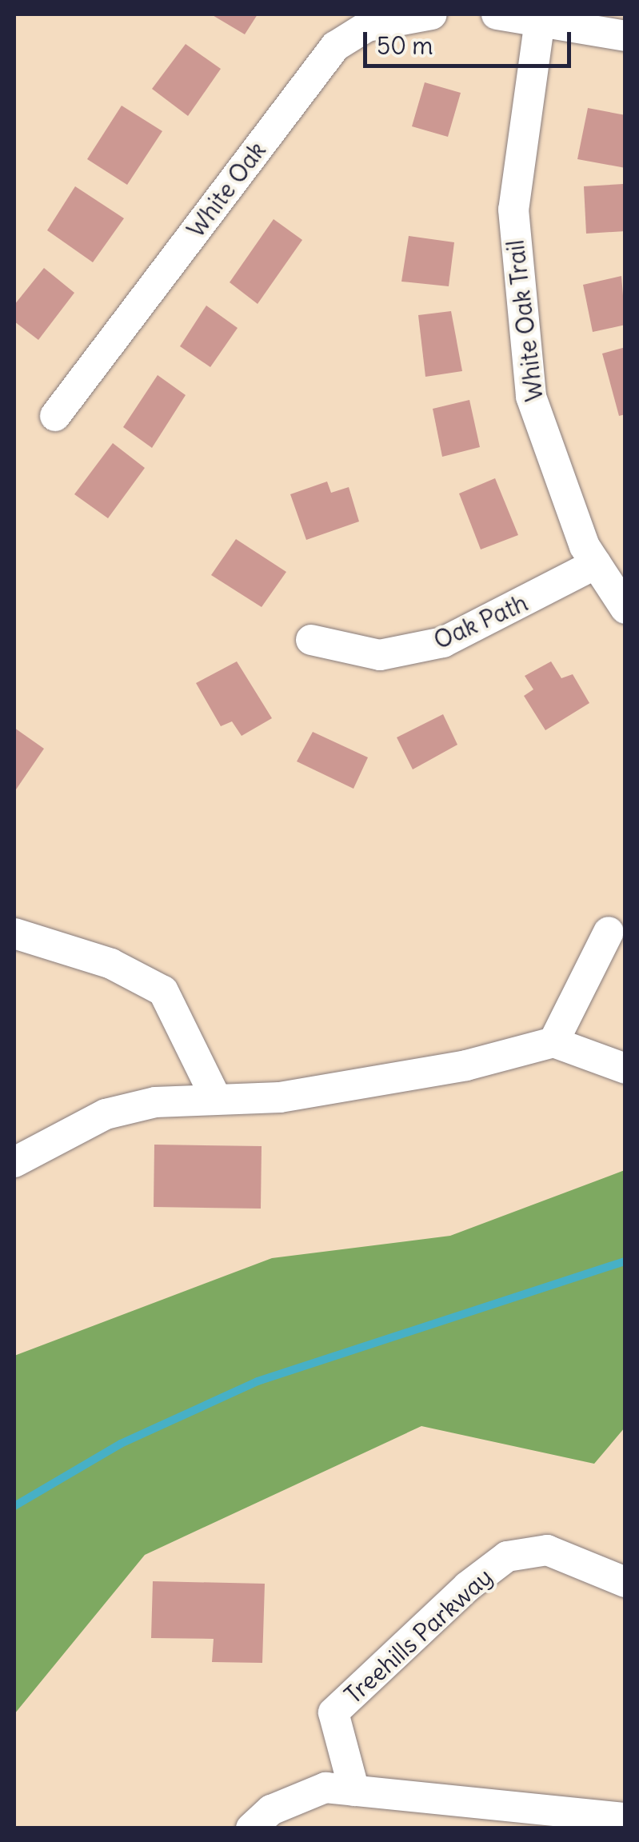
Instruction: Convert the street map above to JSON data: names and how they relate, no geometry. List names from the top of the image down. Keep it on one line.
{"streets":{"street":["White Oak","White Oak Trail","Oak Path","Treehills Parkway"]},"crossings":[["White Oak Trail","Oak Path"]],"scale_bar":"50 m"}
